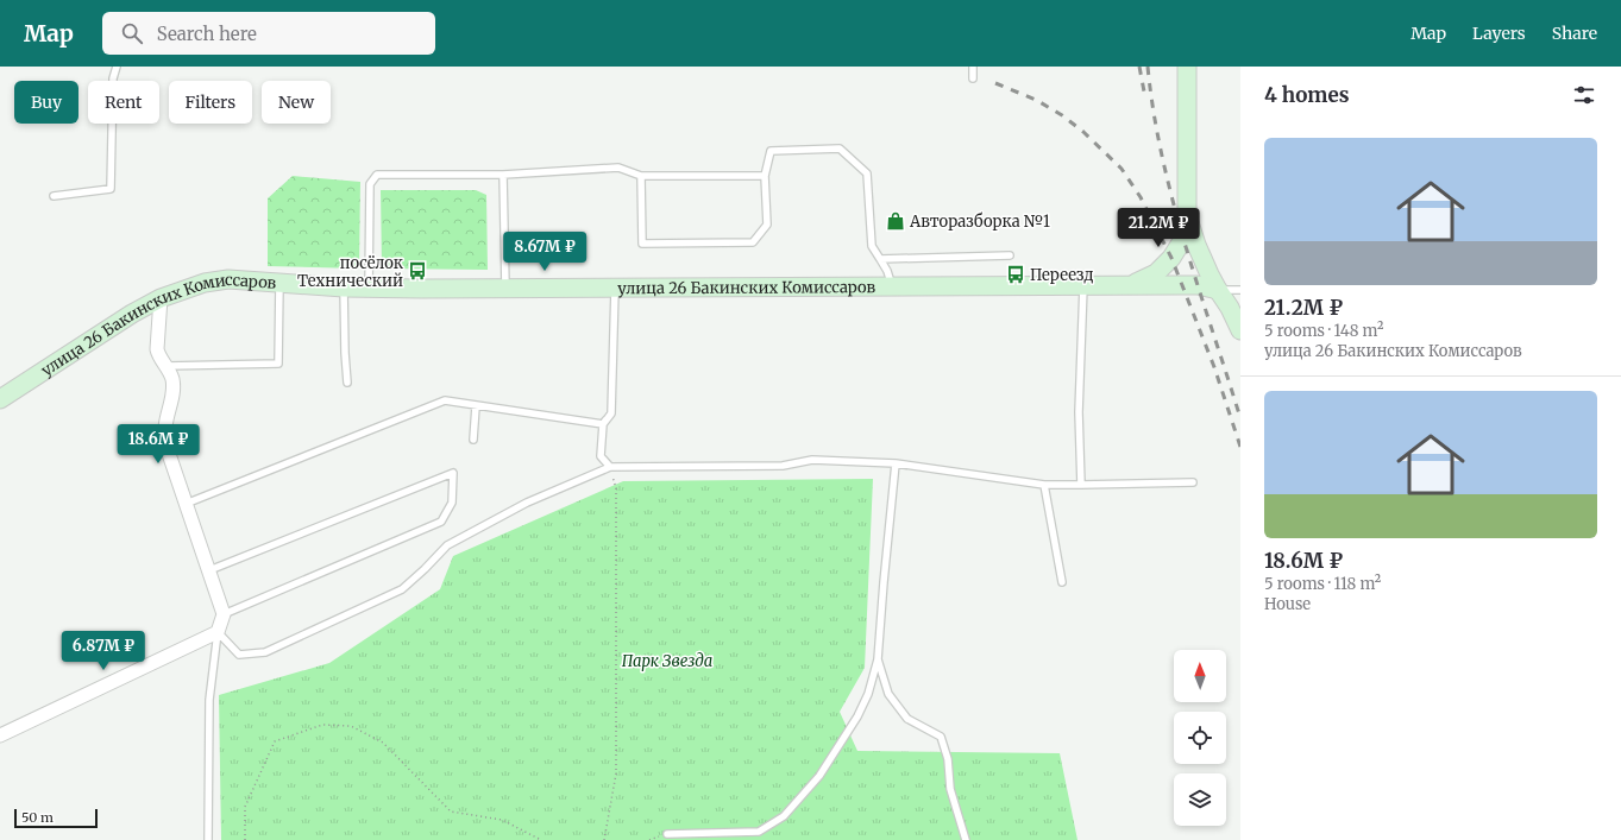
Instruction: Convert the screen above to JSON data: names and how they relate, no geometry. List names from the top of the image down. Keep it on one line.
{"streets":{"main road":["улица 26 Бакинских Комиссаров"]},"parks":["Парк Звезда"],"places":{"shop":["Авторазборка №1"],"bus stop":["посёлок Технический","Переезд"]},"scale_bar":"50 m","north":"top","page":{"header":"Map","search":"Search here","nav":["Map","Layers","Share"],"heading":"4 homes","chip":["Buy","Rent","Filters","New"],"list":[{"name":"21.2M ₽","note":"5 rooms · 148 m² · улица 26 Бакинских Комиссаров"},{"name":"18.6M ₽","note":"5 rooms · 118 m² · House"}],"price":["21.2M ₽","8.67M ₽","18.6M ₽","6.87M ₽"],"scale":"50 m"}}
